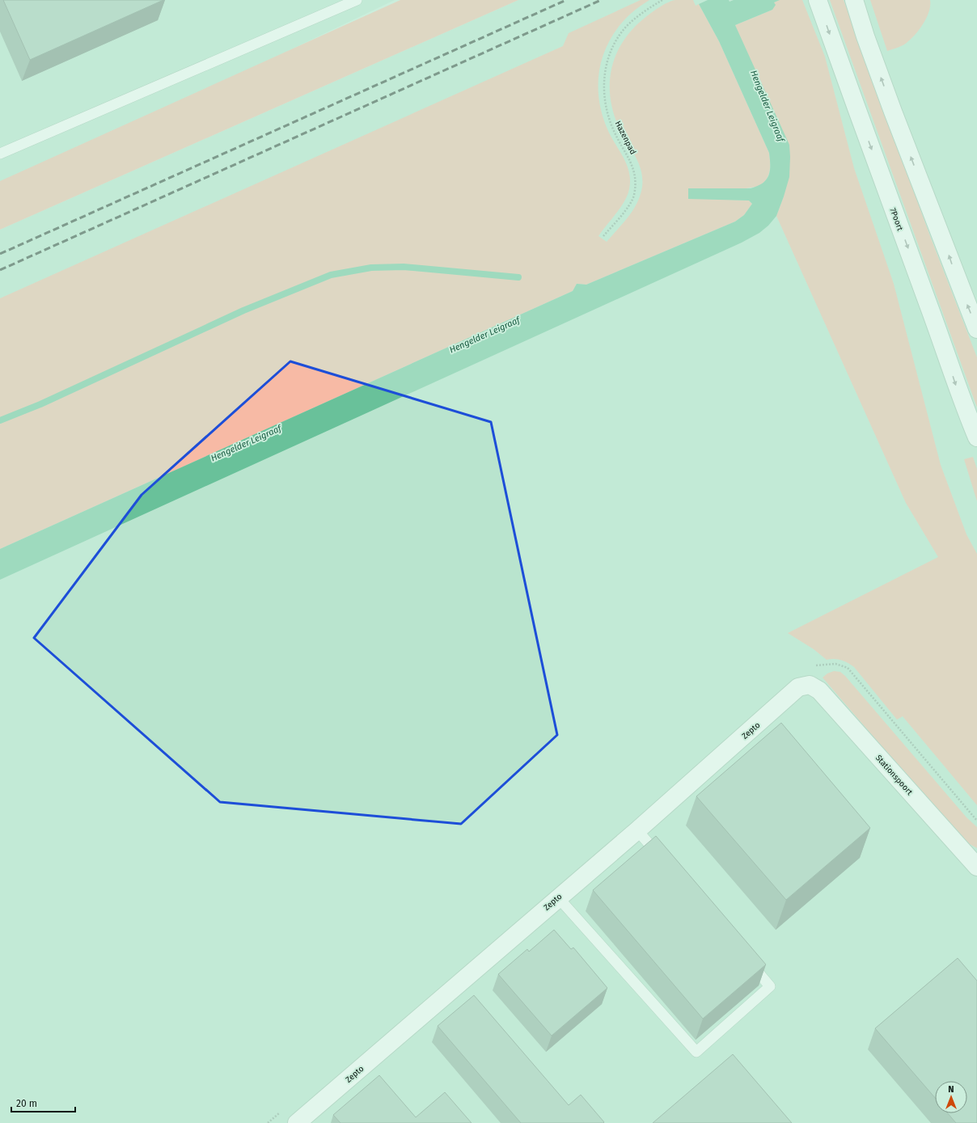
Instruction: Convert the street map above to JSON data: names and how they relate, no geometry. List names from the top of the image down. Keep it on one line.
{"streets":{"street":["7Poort","Zepto","Stationspoort"],"path":["Hazenpad"]},"crossings":[["Zepto","Stationspoort"]],"water":["Hengelder Leigraaf"],"scale_bar":"20 m","north":"top"}
